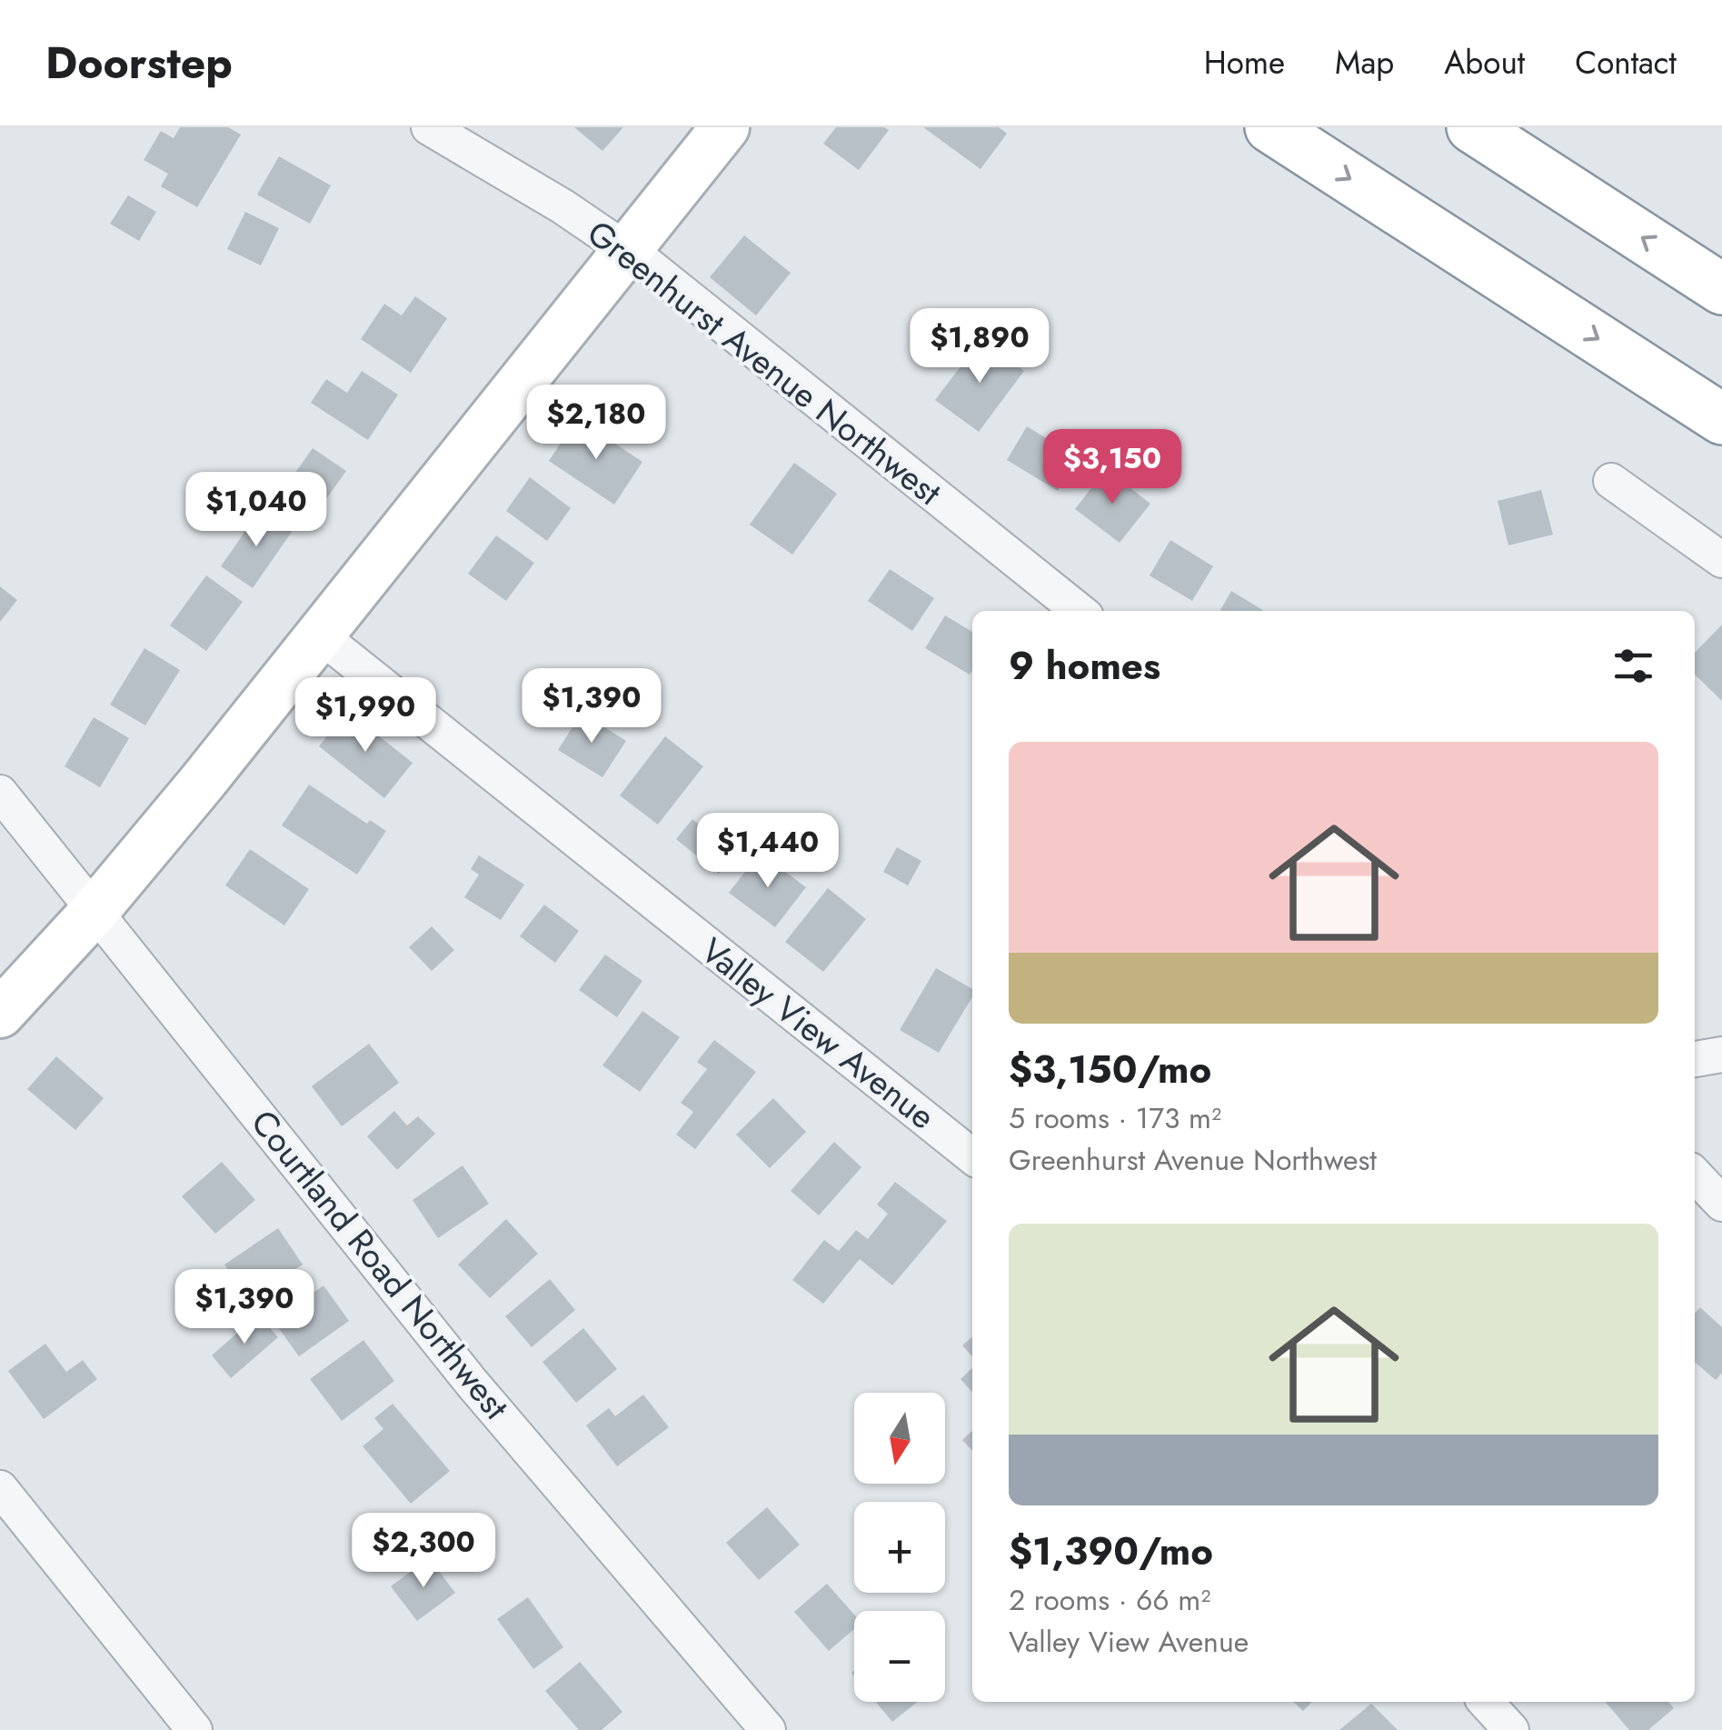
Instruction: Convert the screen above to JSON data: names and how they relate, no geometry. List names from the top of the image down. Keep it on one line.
{"streets":{"street":["Greenhurst Avenue Northwest","Valley View Avenue","Courtland Road Northwest"]},"north":"bottom","page":{"header":"Doorstep","nav":["Home","Map","About","Contact"],"price":["$1,890","$2,180","$3,150","$1,040","$1,390","$1,990","$1,440","$1,390","$2,300"],"heading":"9 homes","list":[{"name":"$3,150/mo","note":"5 rooms · 173 m² · Greenhurst Avenue Northwest"},{"name":"$1,390/mo","note":"2 rooms · 66 m² · Valley View Avenue"}],"map_buttons":["+","−"]}}
